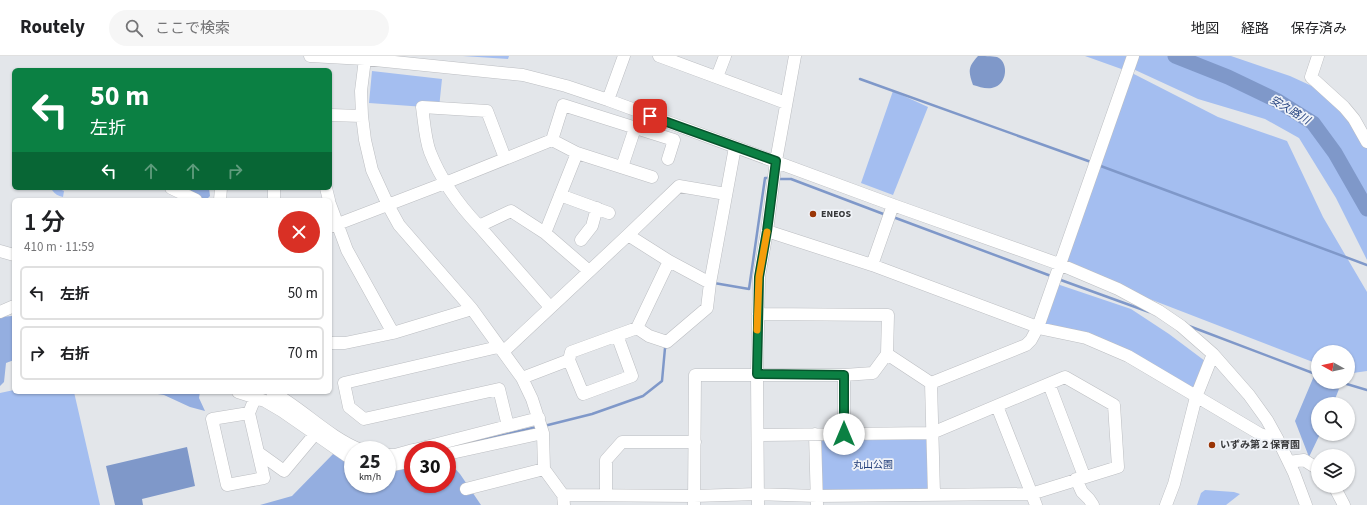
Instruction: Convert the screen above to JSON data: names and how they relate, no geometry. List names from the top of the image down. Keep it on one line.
{"water":["安久路川"],"parks":["丸山公園"],"places":["ENEOS","いずみ第２保育園"],"north":"left","page":{"header":"Routely","search":"ここで検索","nav":["地図","経路","保存済み"],"turn":["50 m","左折"],"heading":["1 分","410 m · 11:59"],"list":[{"name":"左折","value":"50 m"},{"name":"右折","value":"70 m"}],"speed":"25 km/h","limit":"30"}}
